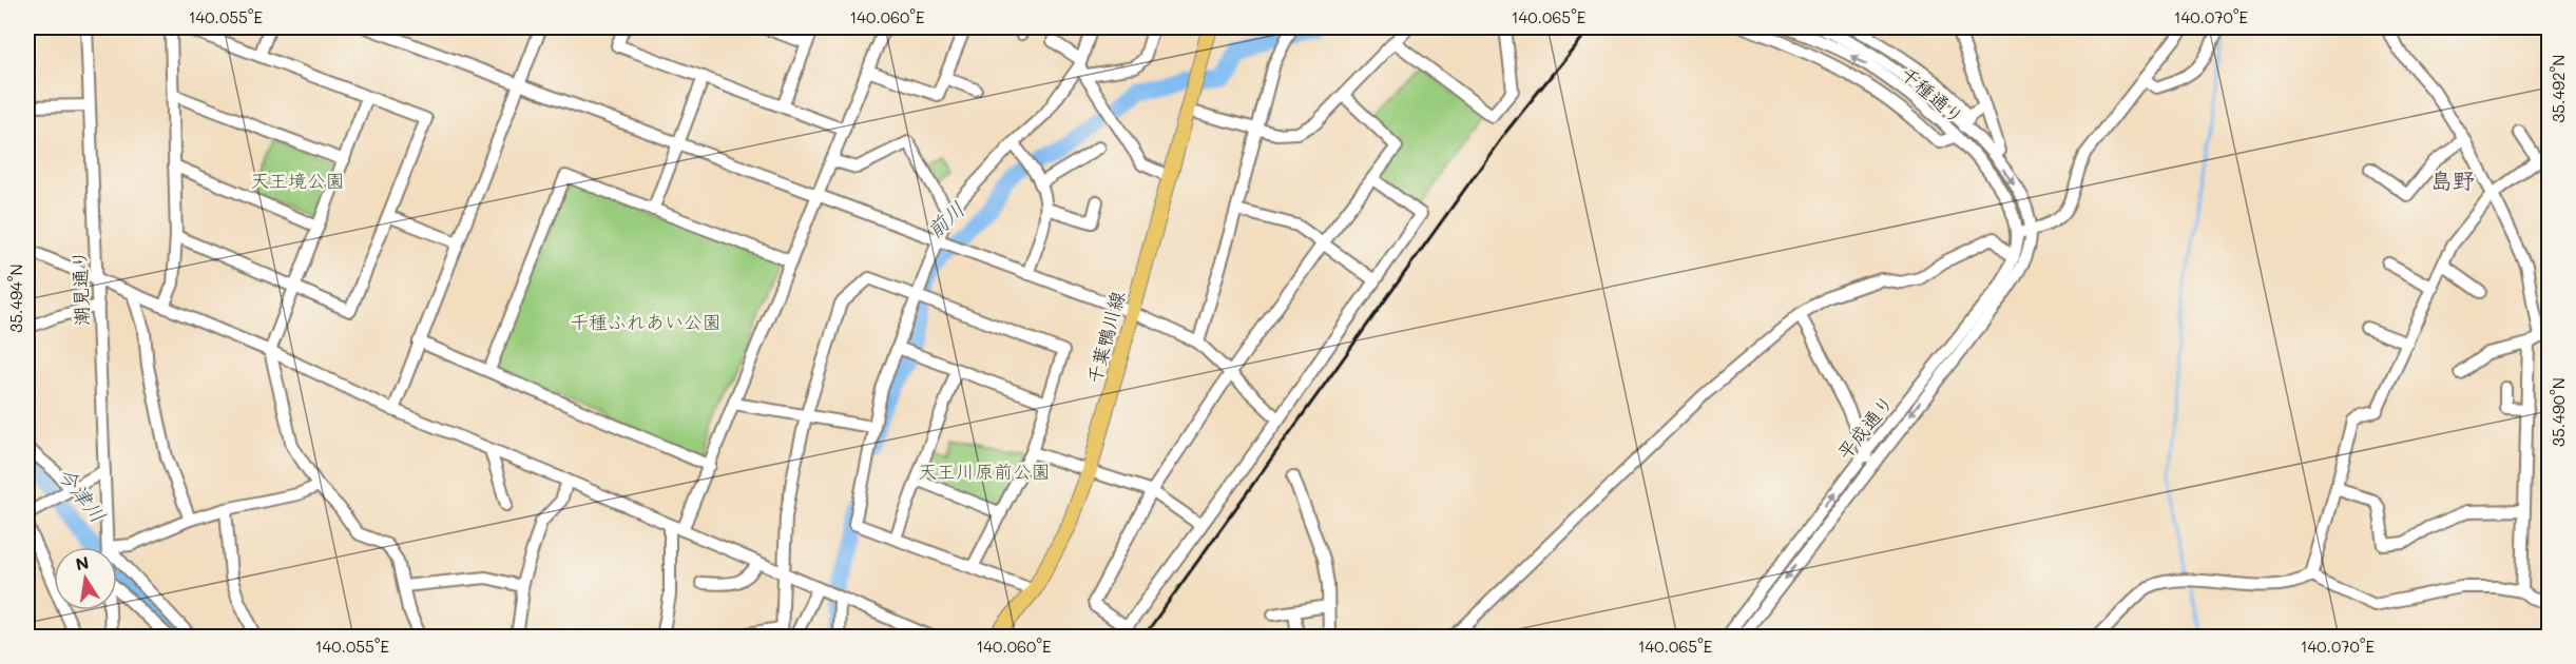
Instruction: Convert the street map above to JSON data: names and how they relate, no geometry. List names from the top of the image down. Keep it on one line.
{"streets":{"main road":["千葉鴨川線"],"street":["千種通り","潮見通り","平成通り"]},"crossings":[["千種通り","平成通り"]],"districts":["島野"],"water":["前川","今津川"],"parks":["天王境公園","千種ふれあい公園","天王川原前公園"],"north":"top","coordinates":["140.055°E","140.060°E","140.065°E","140.070°E","35.492°N","35.494°N","35.490°N"]}
